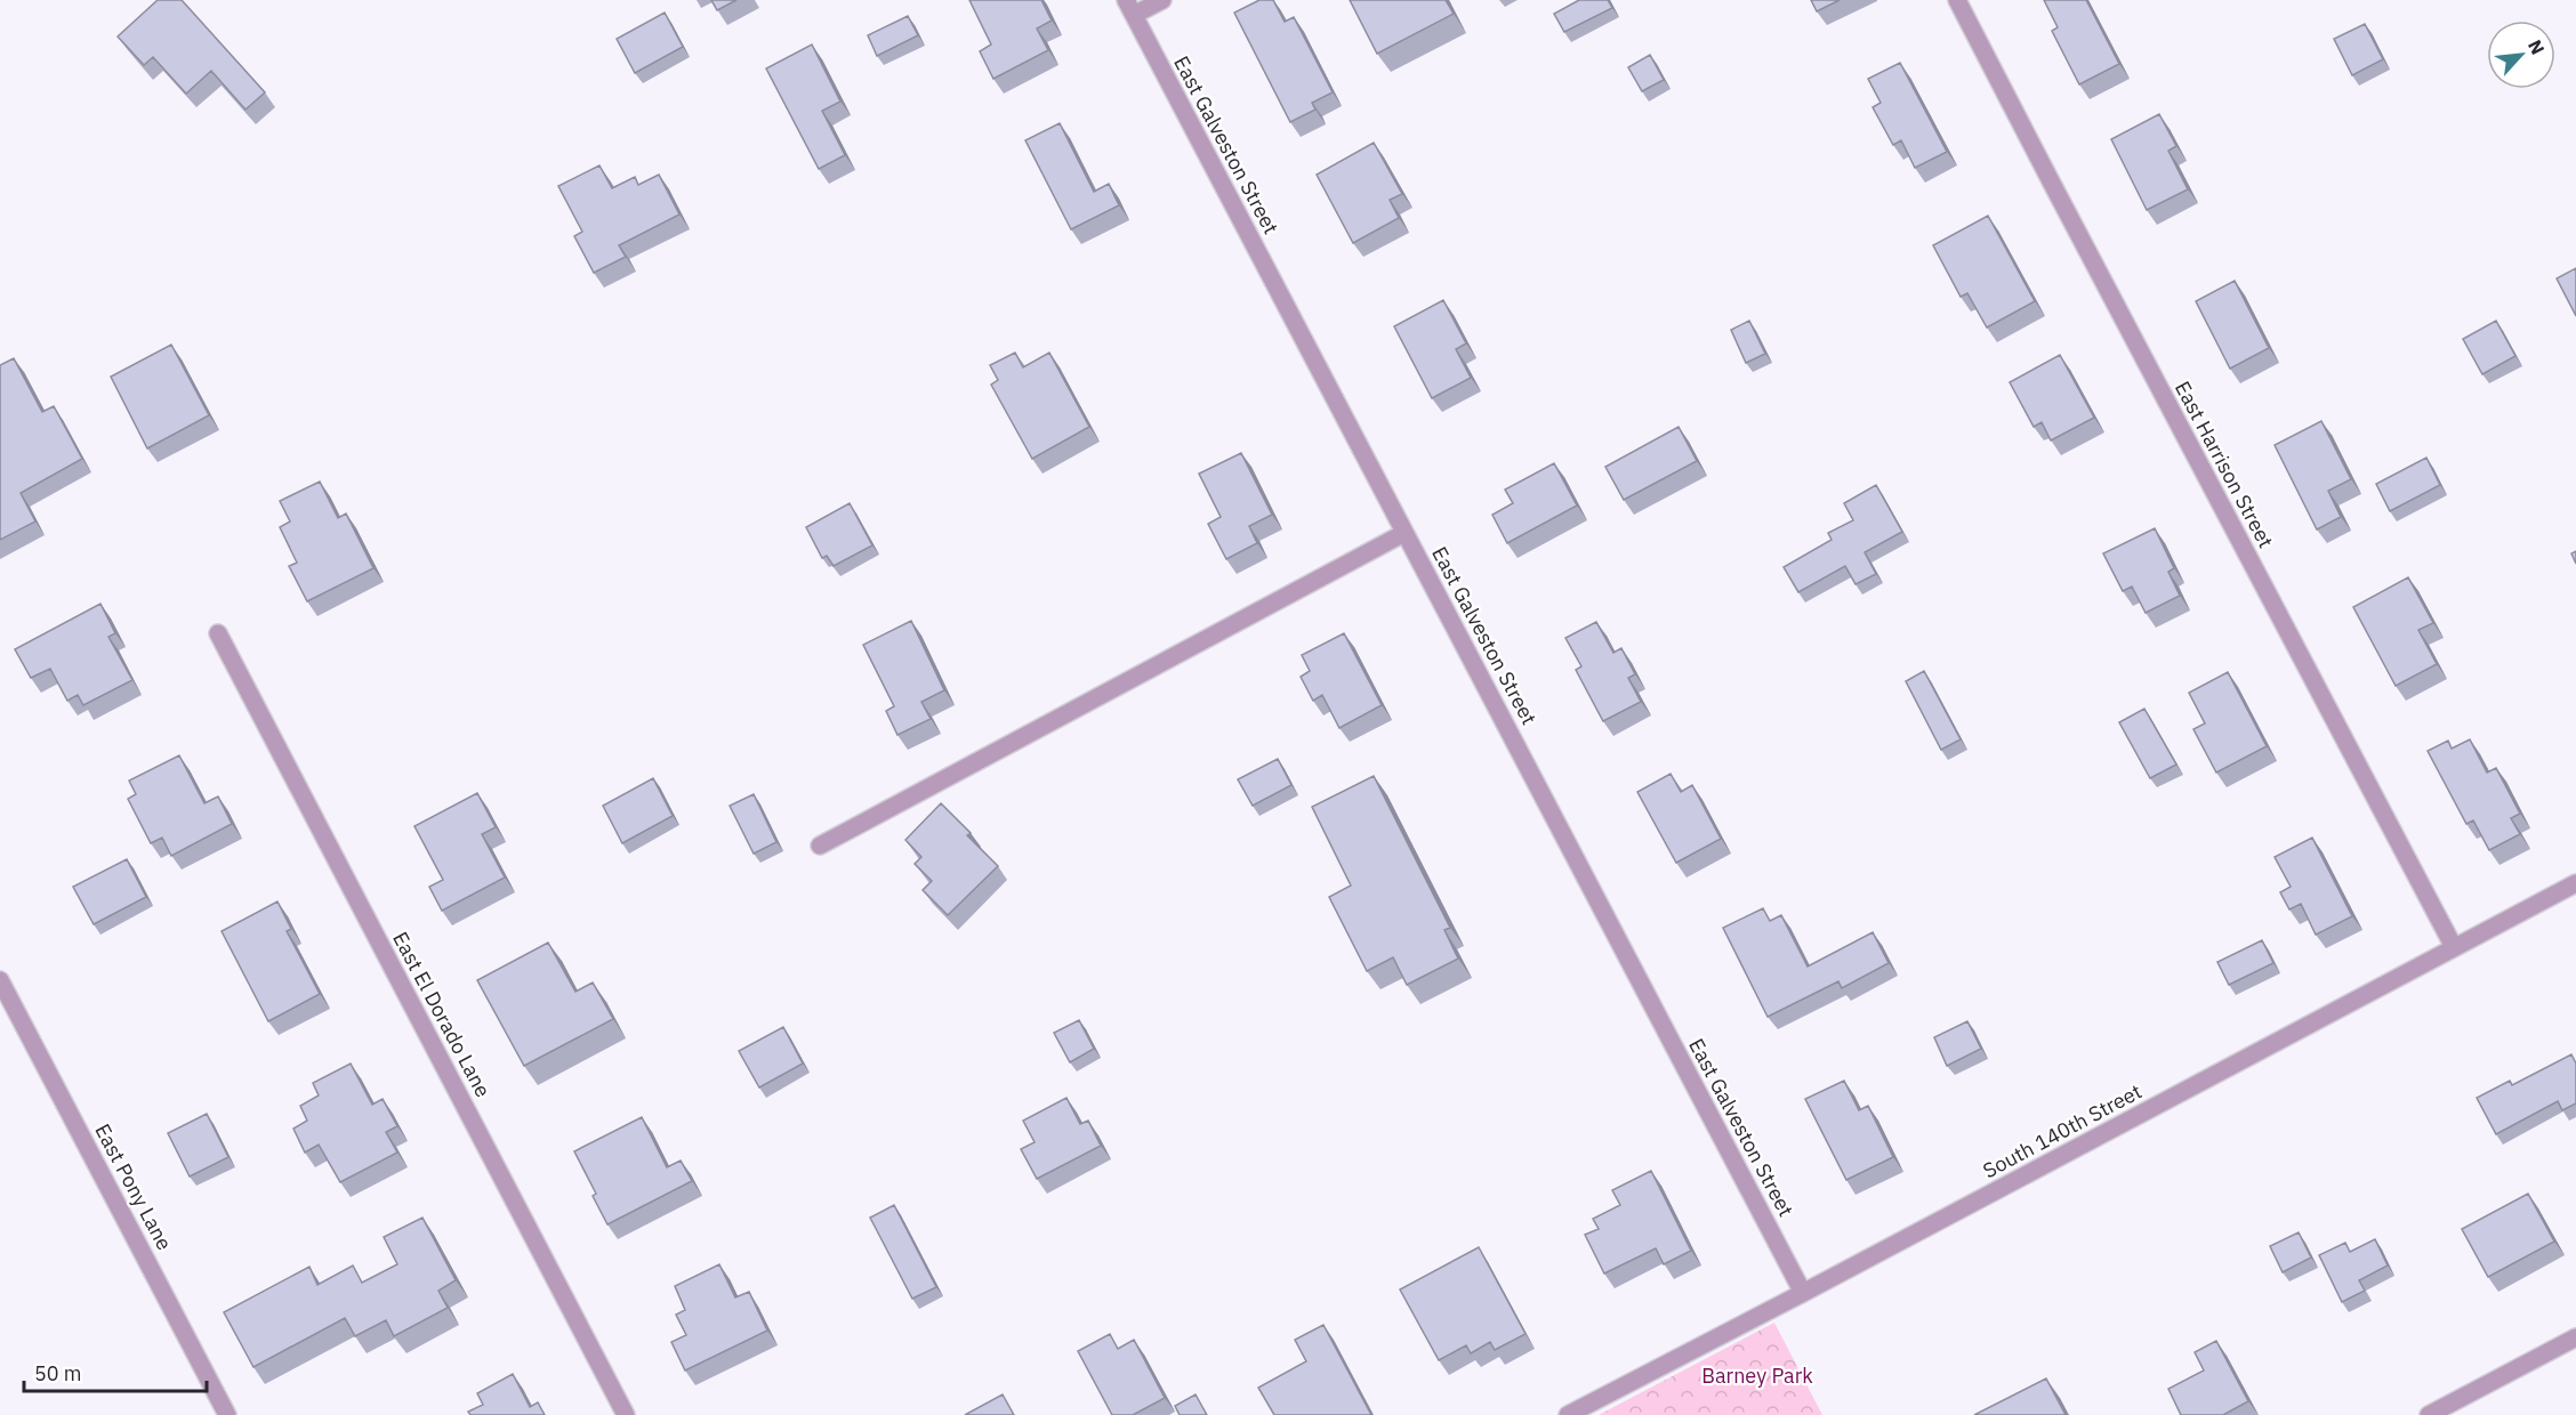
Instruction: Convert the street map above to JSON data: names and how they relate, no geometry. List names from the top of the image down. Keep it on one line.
{"streets":{"street":["East Galveston Street","East Harrison Street","East El Dorado Lane","South 140th Street","East Pony Lane"]},"crossings":[["East Galveston Street","South 140th Street"],["East Harrison Street","South 140th Street"]],"parks":["Barney Park"],"scale_bar":"50 m","north":"top right"}
